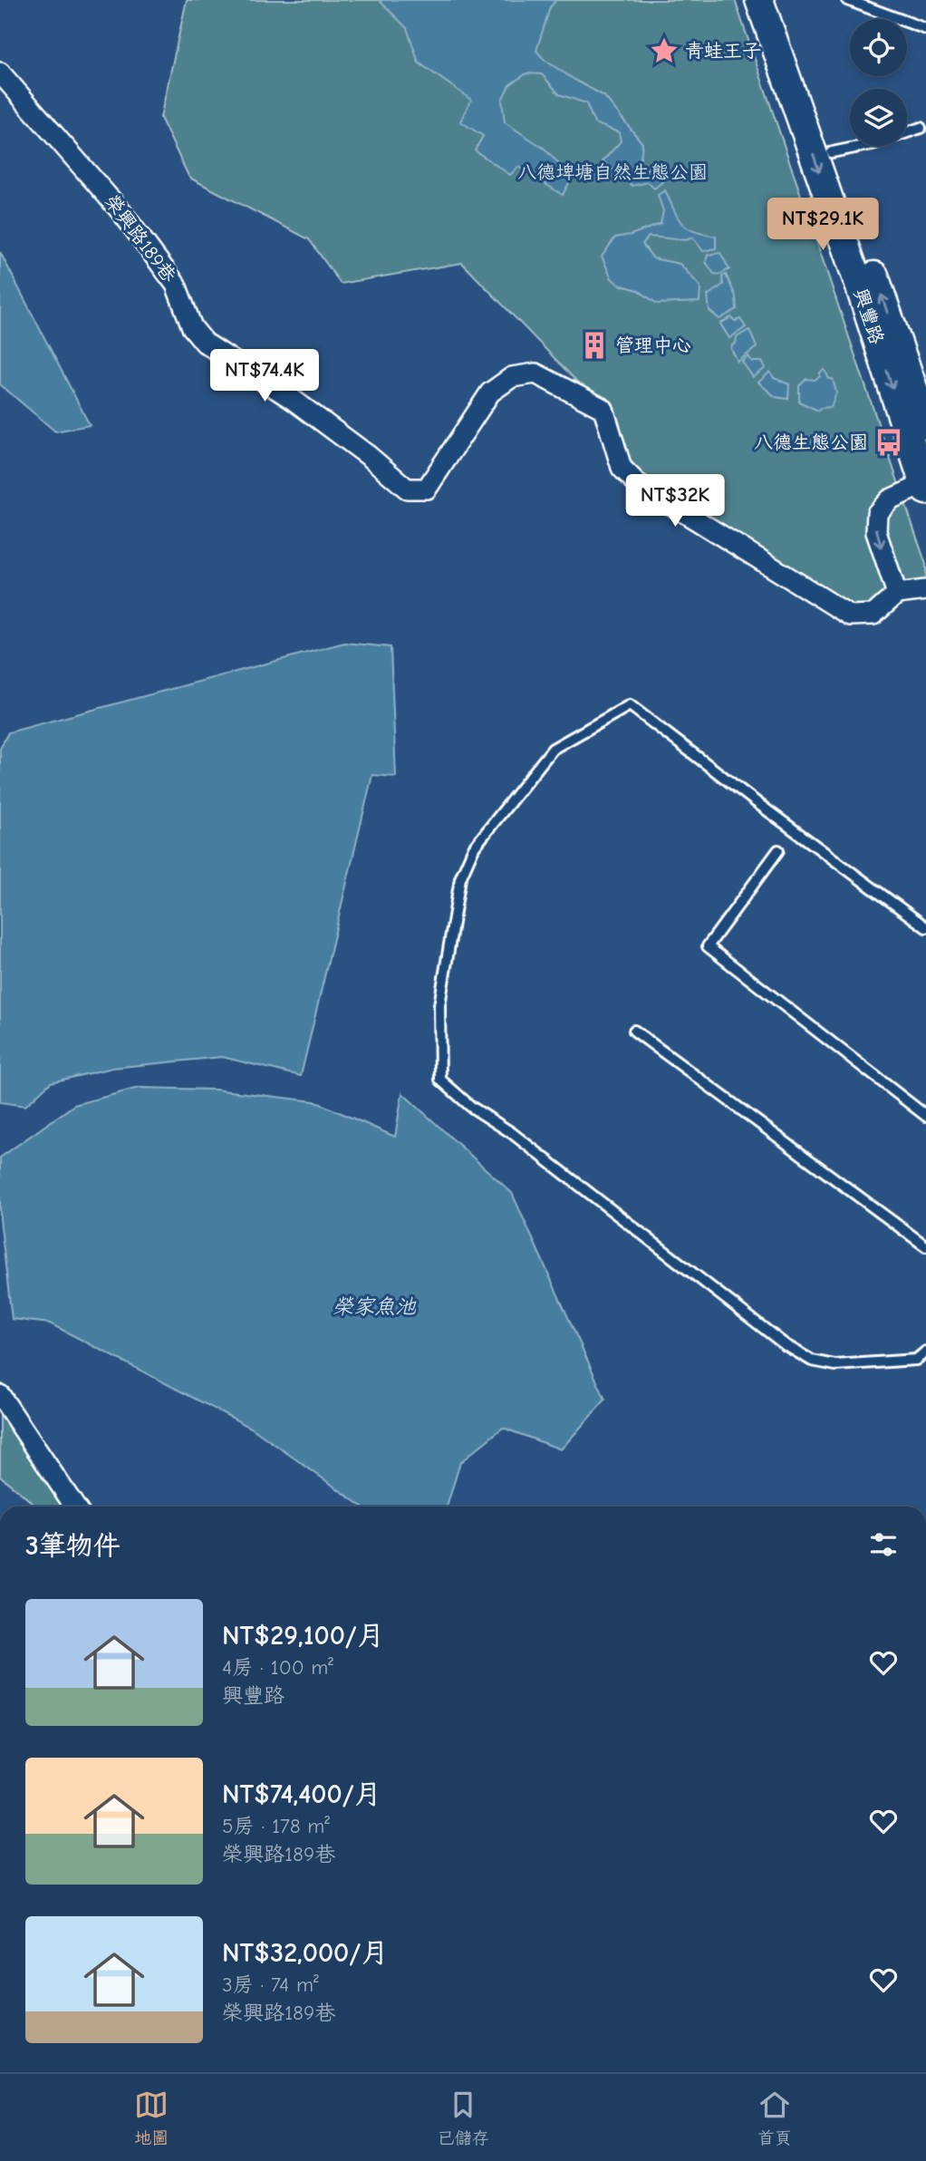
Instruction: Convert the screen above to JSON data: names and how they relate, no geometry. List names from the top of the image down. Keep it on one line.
{"streets":{"main road":["興豐路"],"street":["榮興路189巷"]},"water":["榮家魚池"],"parks":["八德埤塘自然生態公園"],"places":{"place":["青蛙王子"],"building":["管理中心"],"bus stop":["八德生態公園"]},"page":{"price":["NT$29.1K","NT$74.4K","NT$32K"],"heading":"3筆物件","list":[{"name":"NT$29,100/月","note":"4房 · 100 m² · 興豐路"},{"name":"NT$74,400/月","note":"5房 · 178 m² · 榮興路189巷"},{"name":"NT$32,000/月","note":"3房 · 74 m² · 榮興路189巷"}],"tabs":["地圖","已儲存","首頁"]}}
